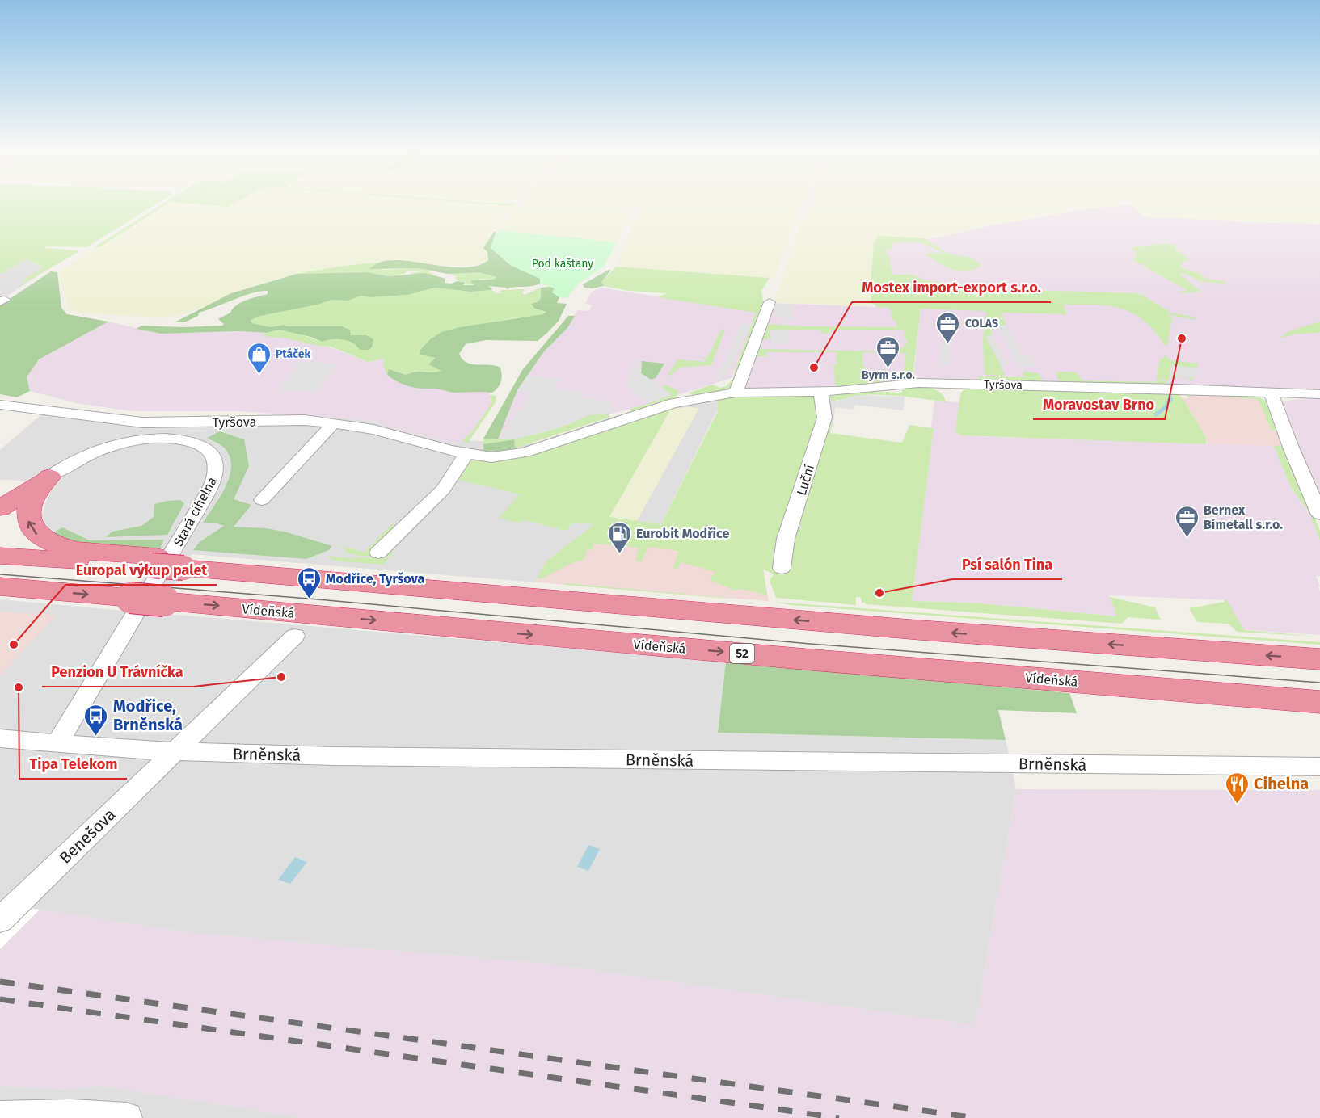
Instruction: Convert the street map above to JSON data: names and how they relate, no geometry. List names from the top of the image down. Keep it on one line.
{"streets":{"highway":["Vídeňská","52"],"street":["Tyršova","Luční","Stará cihelna","Brněnská","Benešova"]},"crossings":[["Tyršova","Luční"],["Stará cihelna","Brněnská"],["Brněnská","Benešova"]],"parks":["Pod kaštany"],"places":{"other":["Moravostav Brno","Mostex import-export s.r.o.","Psí salón Tina","Europal výkup palet","Penzion U Trávníčka","Tipa Telekom"],"office":["COLAS","Byrm s.r.o.","Bernex Bimetall s.r.o."],"shop":["Ptáček"],"fuel station":["Eurobit Modřice"],"bus stop":["Modřice, Tyršova","Modřice, Brněnská"],"restaurant":["Cihelna"]}}
